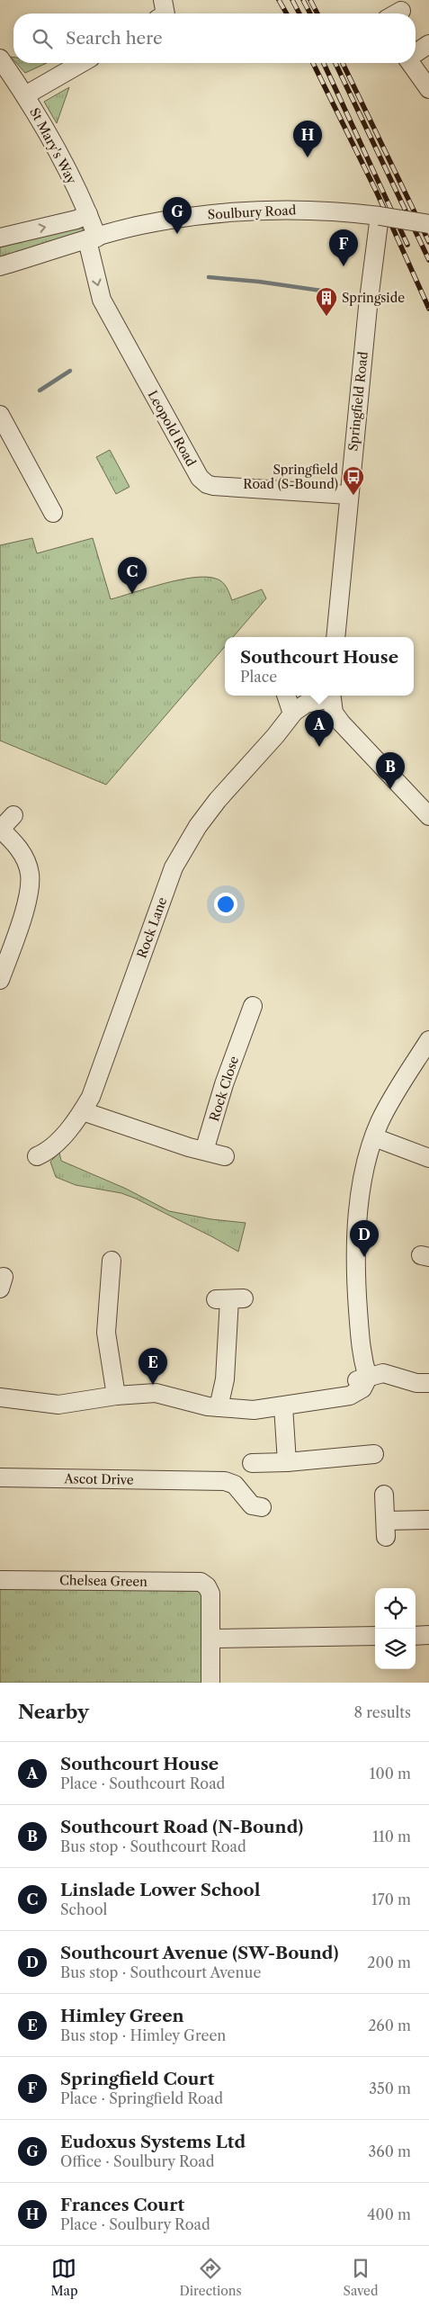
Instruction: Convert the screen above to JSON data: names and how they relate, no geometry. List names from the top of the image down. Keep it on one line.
{"streets":{"street":["St Mary's Way","Soulbury Road","Springfield Road","Leopold Road","Rock Lane","Rock Close","Ascot Drive","Chelsea Green"]},"crossings":[["St Mary's Way","Soulbury Road"],["St Mary's Way","Leopold Road"],["Soulbury Road","Springfield Road"],["Soulbury Road","Leopold Road"],["Springfield Road","Leopold Road"]],"one_way":["Leopold Road"],"places":{"building":["Springside"],"bus stop":["Springfield Road (S-Bound)"]},"page":{"search":"Search here","pins":["H","G","F","C","A","B","D","E"],"popup":["Southcourt House","Place"],"heading":["Nearby","8 results"],"list":[{"mark":"A","name":"Southcourt House","note":"Place · Southcourt Road","value":"100 m"},{"mark":"B","name":"Southcourt Road (N-Bound)","note":"Bus stop · Southcourt Road","value":"110 m"},{"mark":"C","name":"Linslade Lower School","note":"School","value":"170 m"},{"mark":"D","name":"Southcourt Avenue (SW-Bound)","note":"Bus stop · Southcourt Avenue","value":"200 m"},{"mark":"E","name":"Himley Green","note":"Bus stop · Himley Green","value":"260 m"},{"mark":"F","name":"Springfield Court","note":"Place · Springfield Road","value":"350 m"},{"mark":"G","name":"Eudoxus Systems Ltd","note":"Office · Soulbury Road","value":"360 m"},{"mark":"H","name":"Frances Court","note":"Place · Soulbury Road","value":"400 m"}],"nav":["Map","Directions","Saved"]}}
